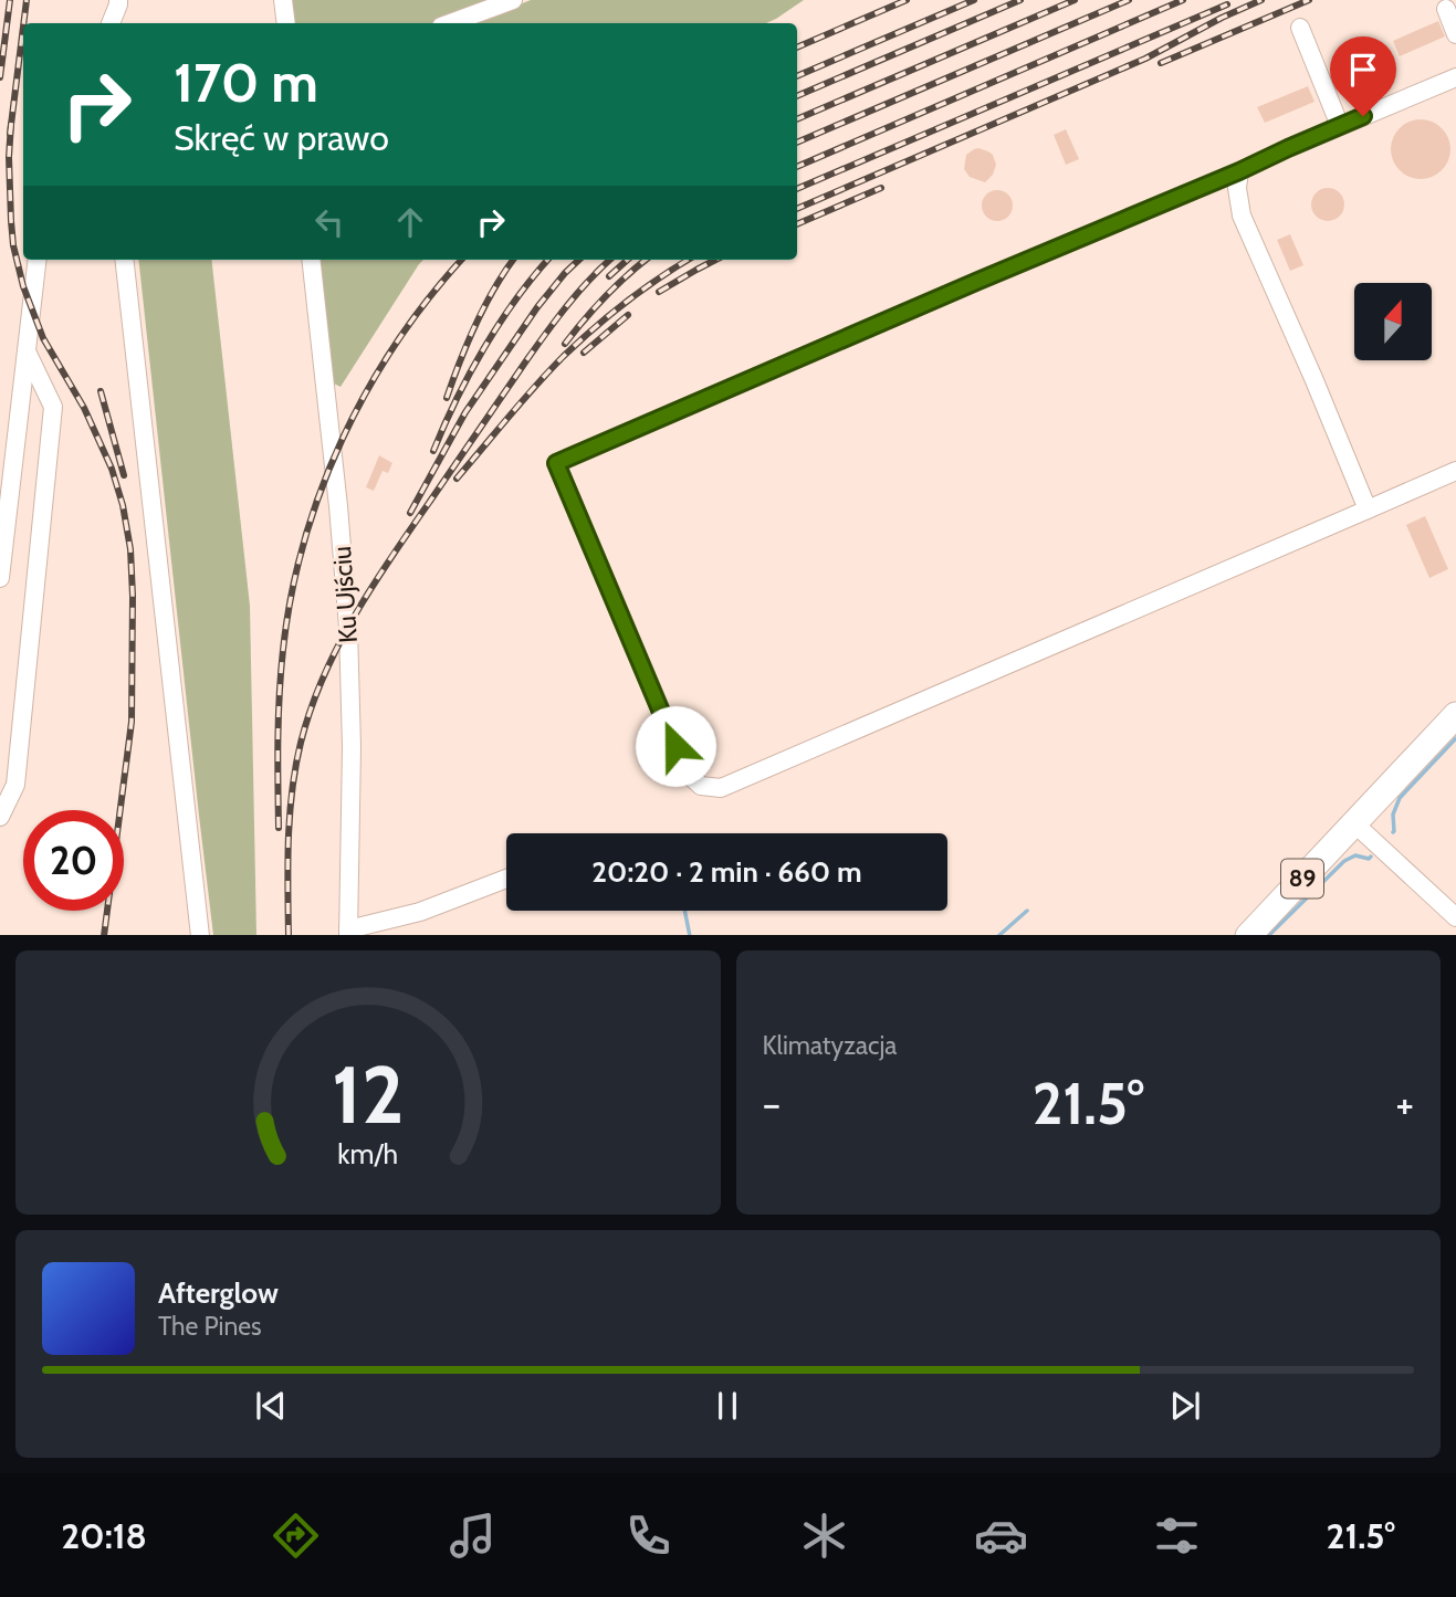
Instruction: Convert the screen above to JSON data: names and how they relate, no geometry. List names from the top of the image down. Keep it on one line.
{"streets":{"highway":["89"],"street":["Ku Ujściu"]},"north":"top","page":{"turn":["170 m","Skręć w prawo"],"limit":"20","trip":"20:20 · 2 min · 660 m","tile":"Klimatyzacja","heat":["−","21.5°","+"],"song":["Afterglow","The Pines"],"tabs":["20:18","21.5°"],"gauge":["12","km/h"]}}
